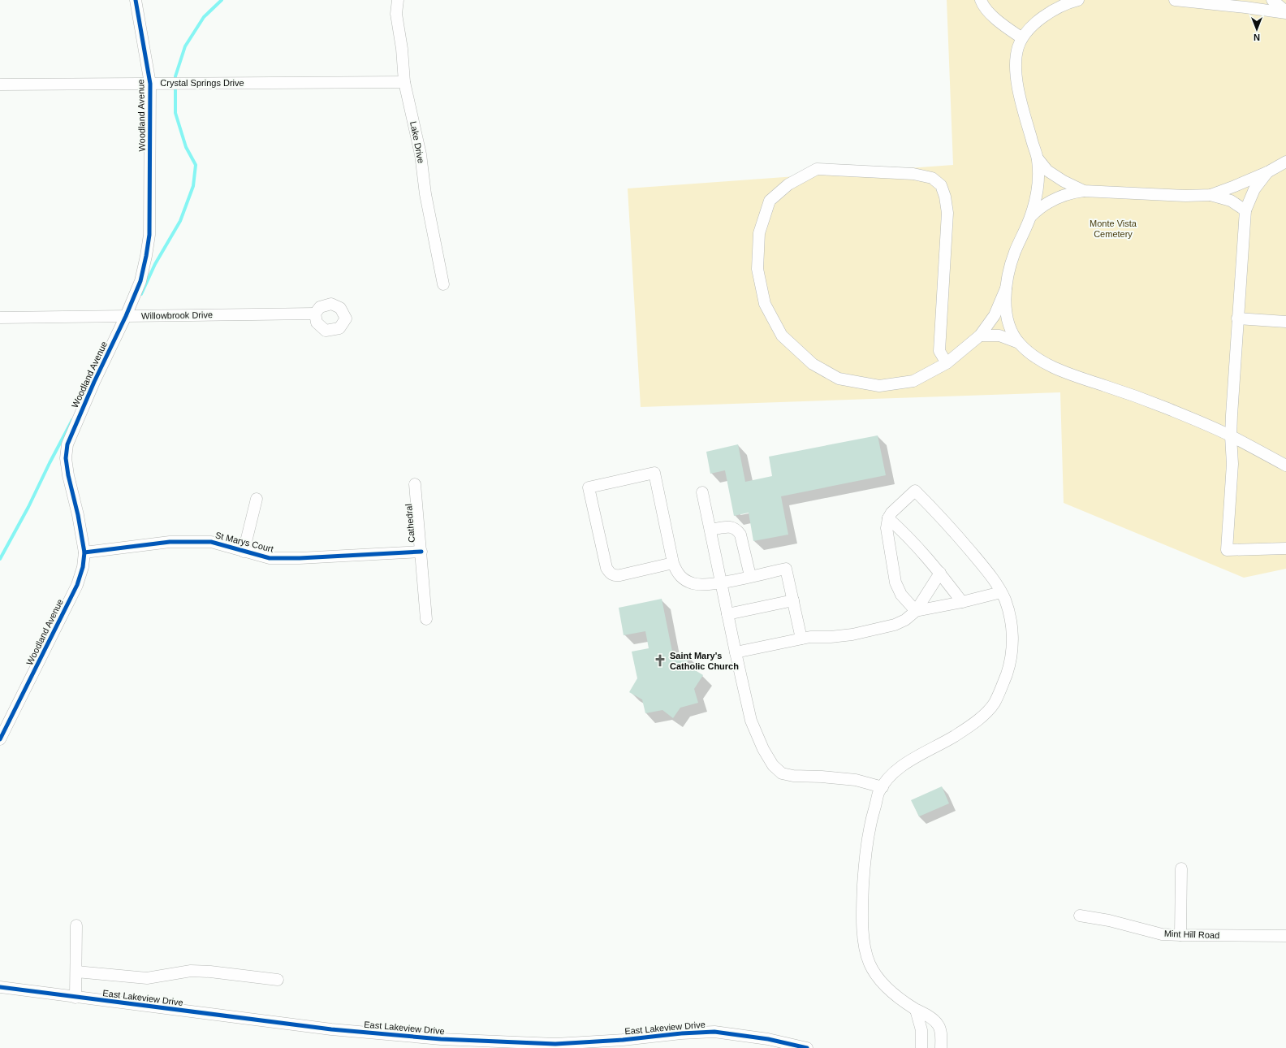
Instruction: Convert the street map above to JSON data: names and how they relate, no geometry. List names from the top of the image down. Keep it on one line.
{"streets":{"street":["Crystal Springs Drive","Woodland Avenue","Lake Drive","Willowbrook Drive","Cathedral","St Marys Court","Mint Hill Road","East Lakeview Drive"]},"crossings":[["Crystal Springs Drive","Woodland Avenue"],["Crystal Springs Drive","Lake Drive"],["Woodland Avenue","Willowbrook Drive"],["Woodland Avenue","St Marys Court"],["Cathedral","St Marys Court"]],"parks":["Monte Vista Cemetery"],"places":{"church":["Saint Mary's Catholic Church"]},"north":"bottom"}
